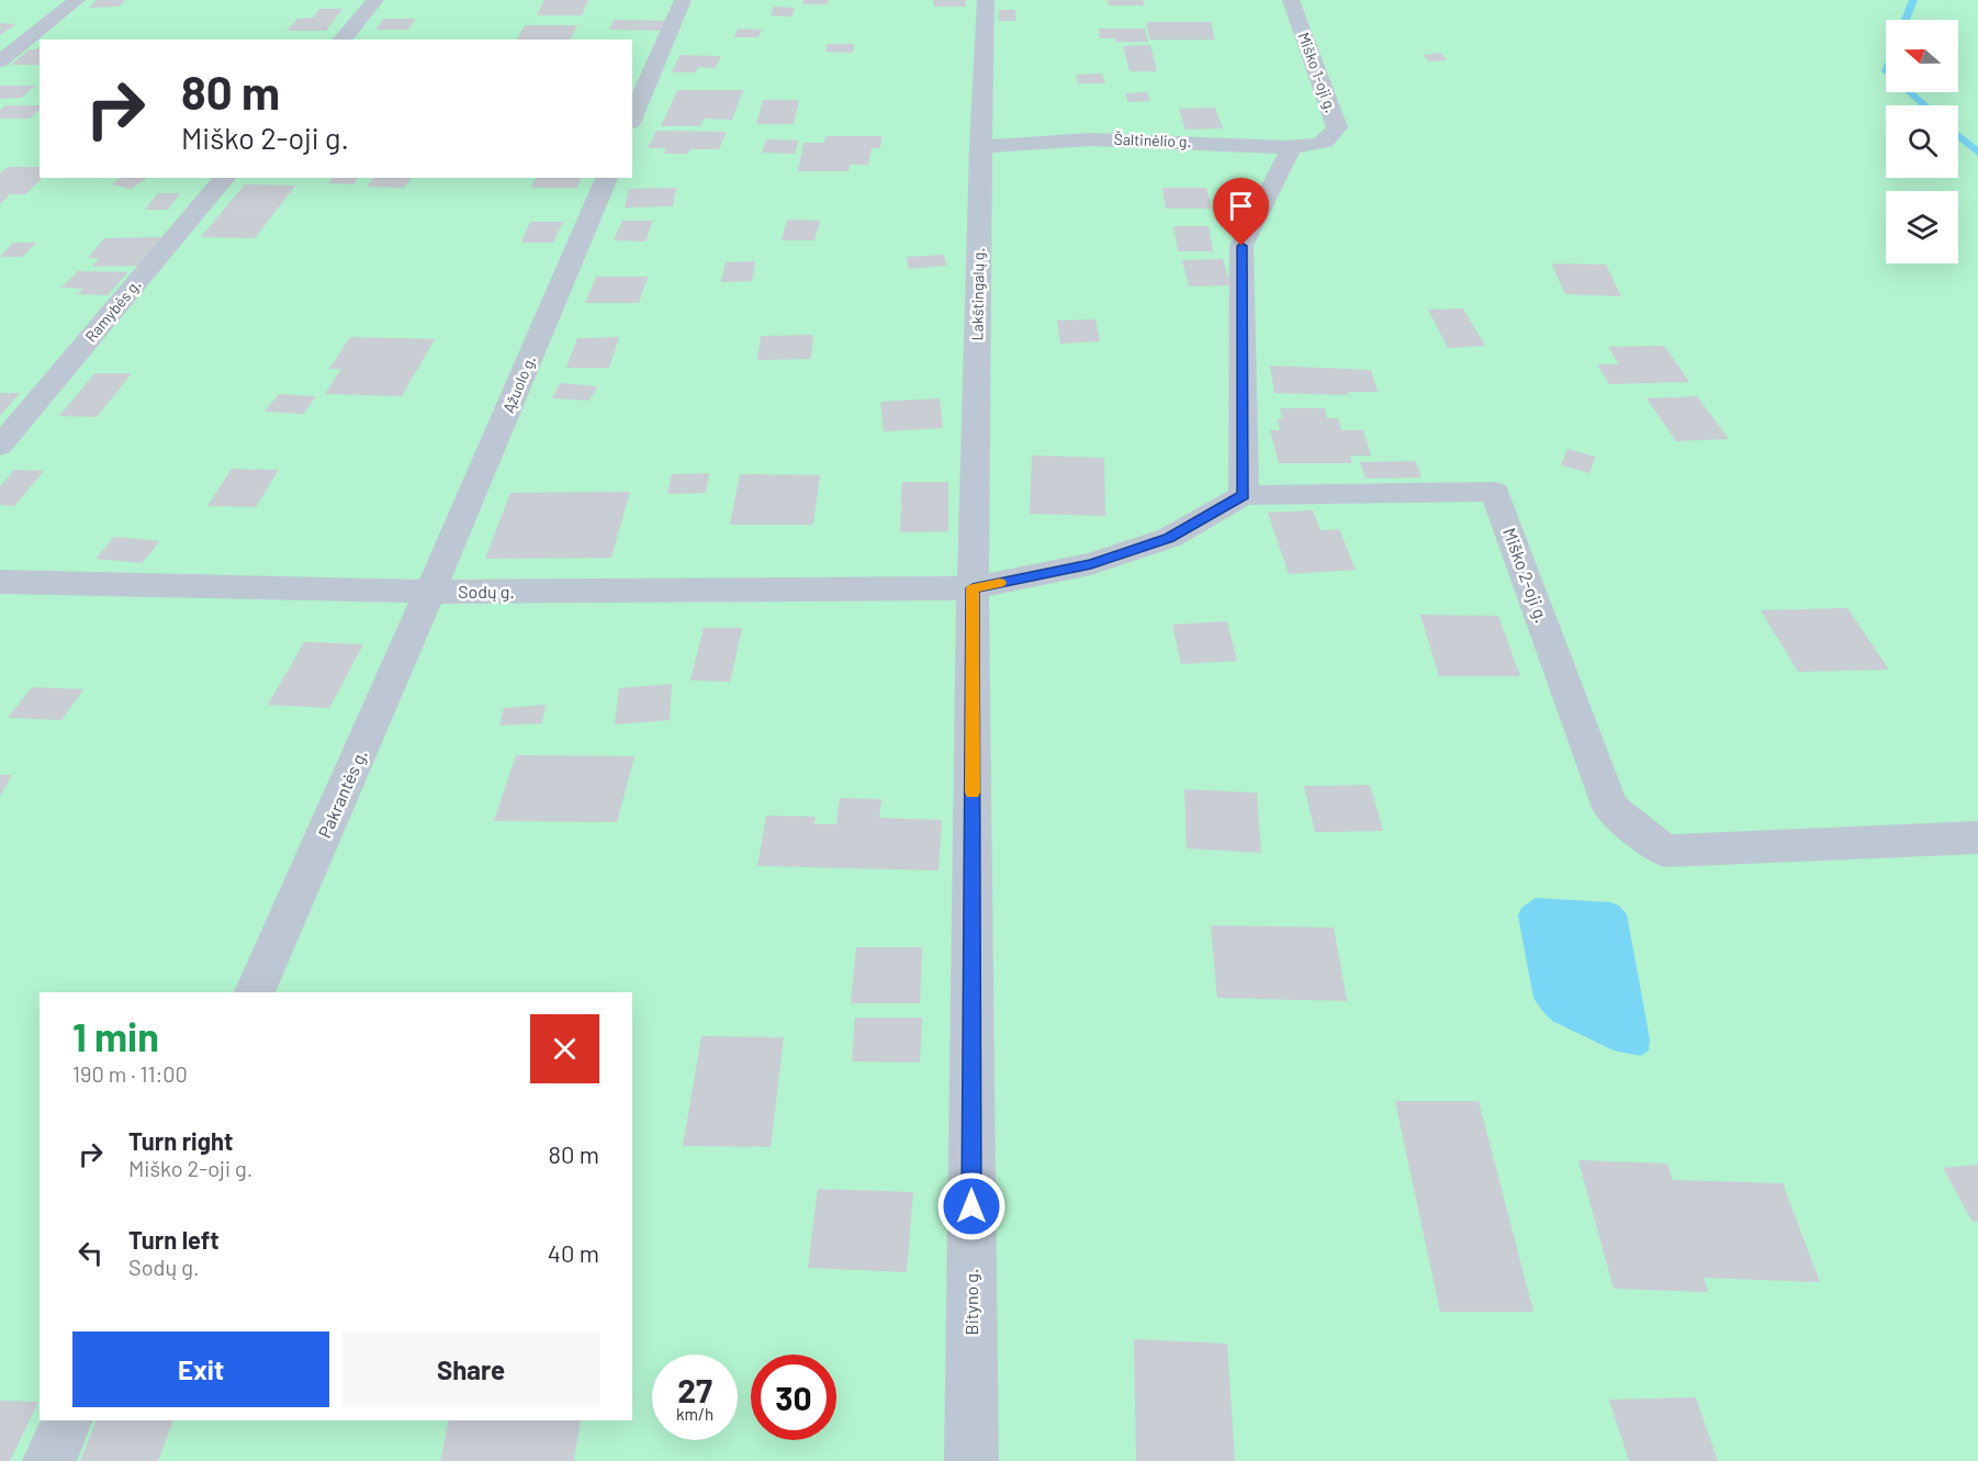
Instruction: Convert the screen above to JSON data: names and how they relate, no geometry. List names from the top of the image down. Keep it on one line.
{"streets":{"street":["Miško 1-oji g.","Šaltinėlio g.","Lakštingalų g.","Ramybės g.","Ąžuolo g.","Miško 2-oji g.","Sodų g.","Pakrantės g.","Bityno g."]},"crossings":[["Miško 1-oji g.","Šaltinėlio g."],["Šaltinėlio g.","Lakštingalų g."],["Lakštingalų g.","Miško 2-oji g."],["Lakštingalų g.","Sodų g."],["Lakštingalų g.","Bityno g."],["Ąžuolo g.","Sodų g."],["Ąžuolo g.","Pakrantės g."],["Miško 2-oji g.","Sodų g."],["Miško 2-oji g.","Bityno g."],["Sodų g.","Pakrantės g."],["Sodų g.","Bityno g."]],"north":"left","page":{"turn":["80 m","Miško 2-oji g."],"heading":["1 min","190 m · 11:00"],"list":[{"name":"Turn right","note":"Miško 2-oji g.","value":"80 m"},{"name":"Turn left","note":"Sodų g.","value":"40 m"}],"buttons":["Exit","Share"],"speed":"27 km/h","limit":"30"}}
